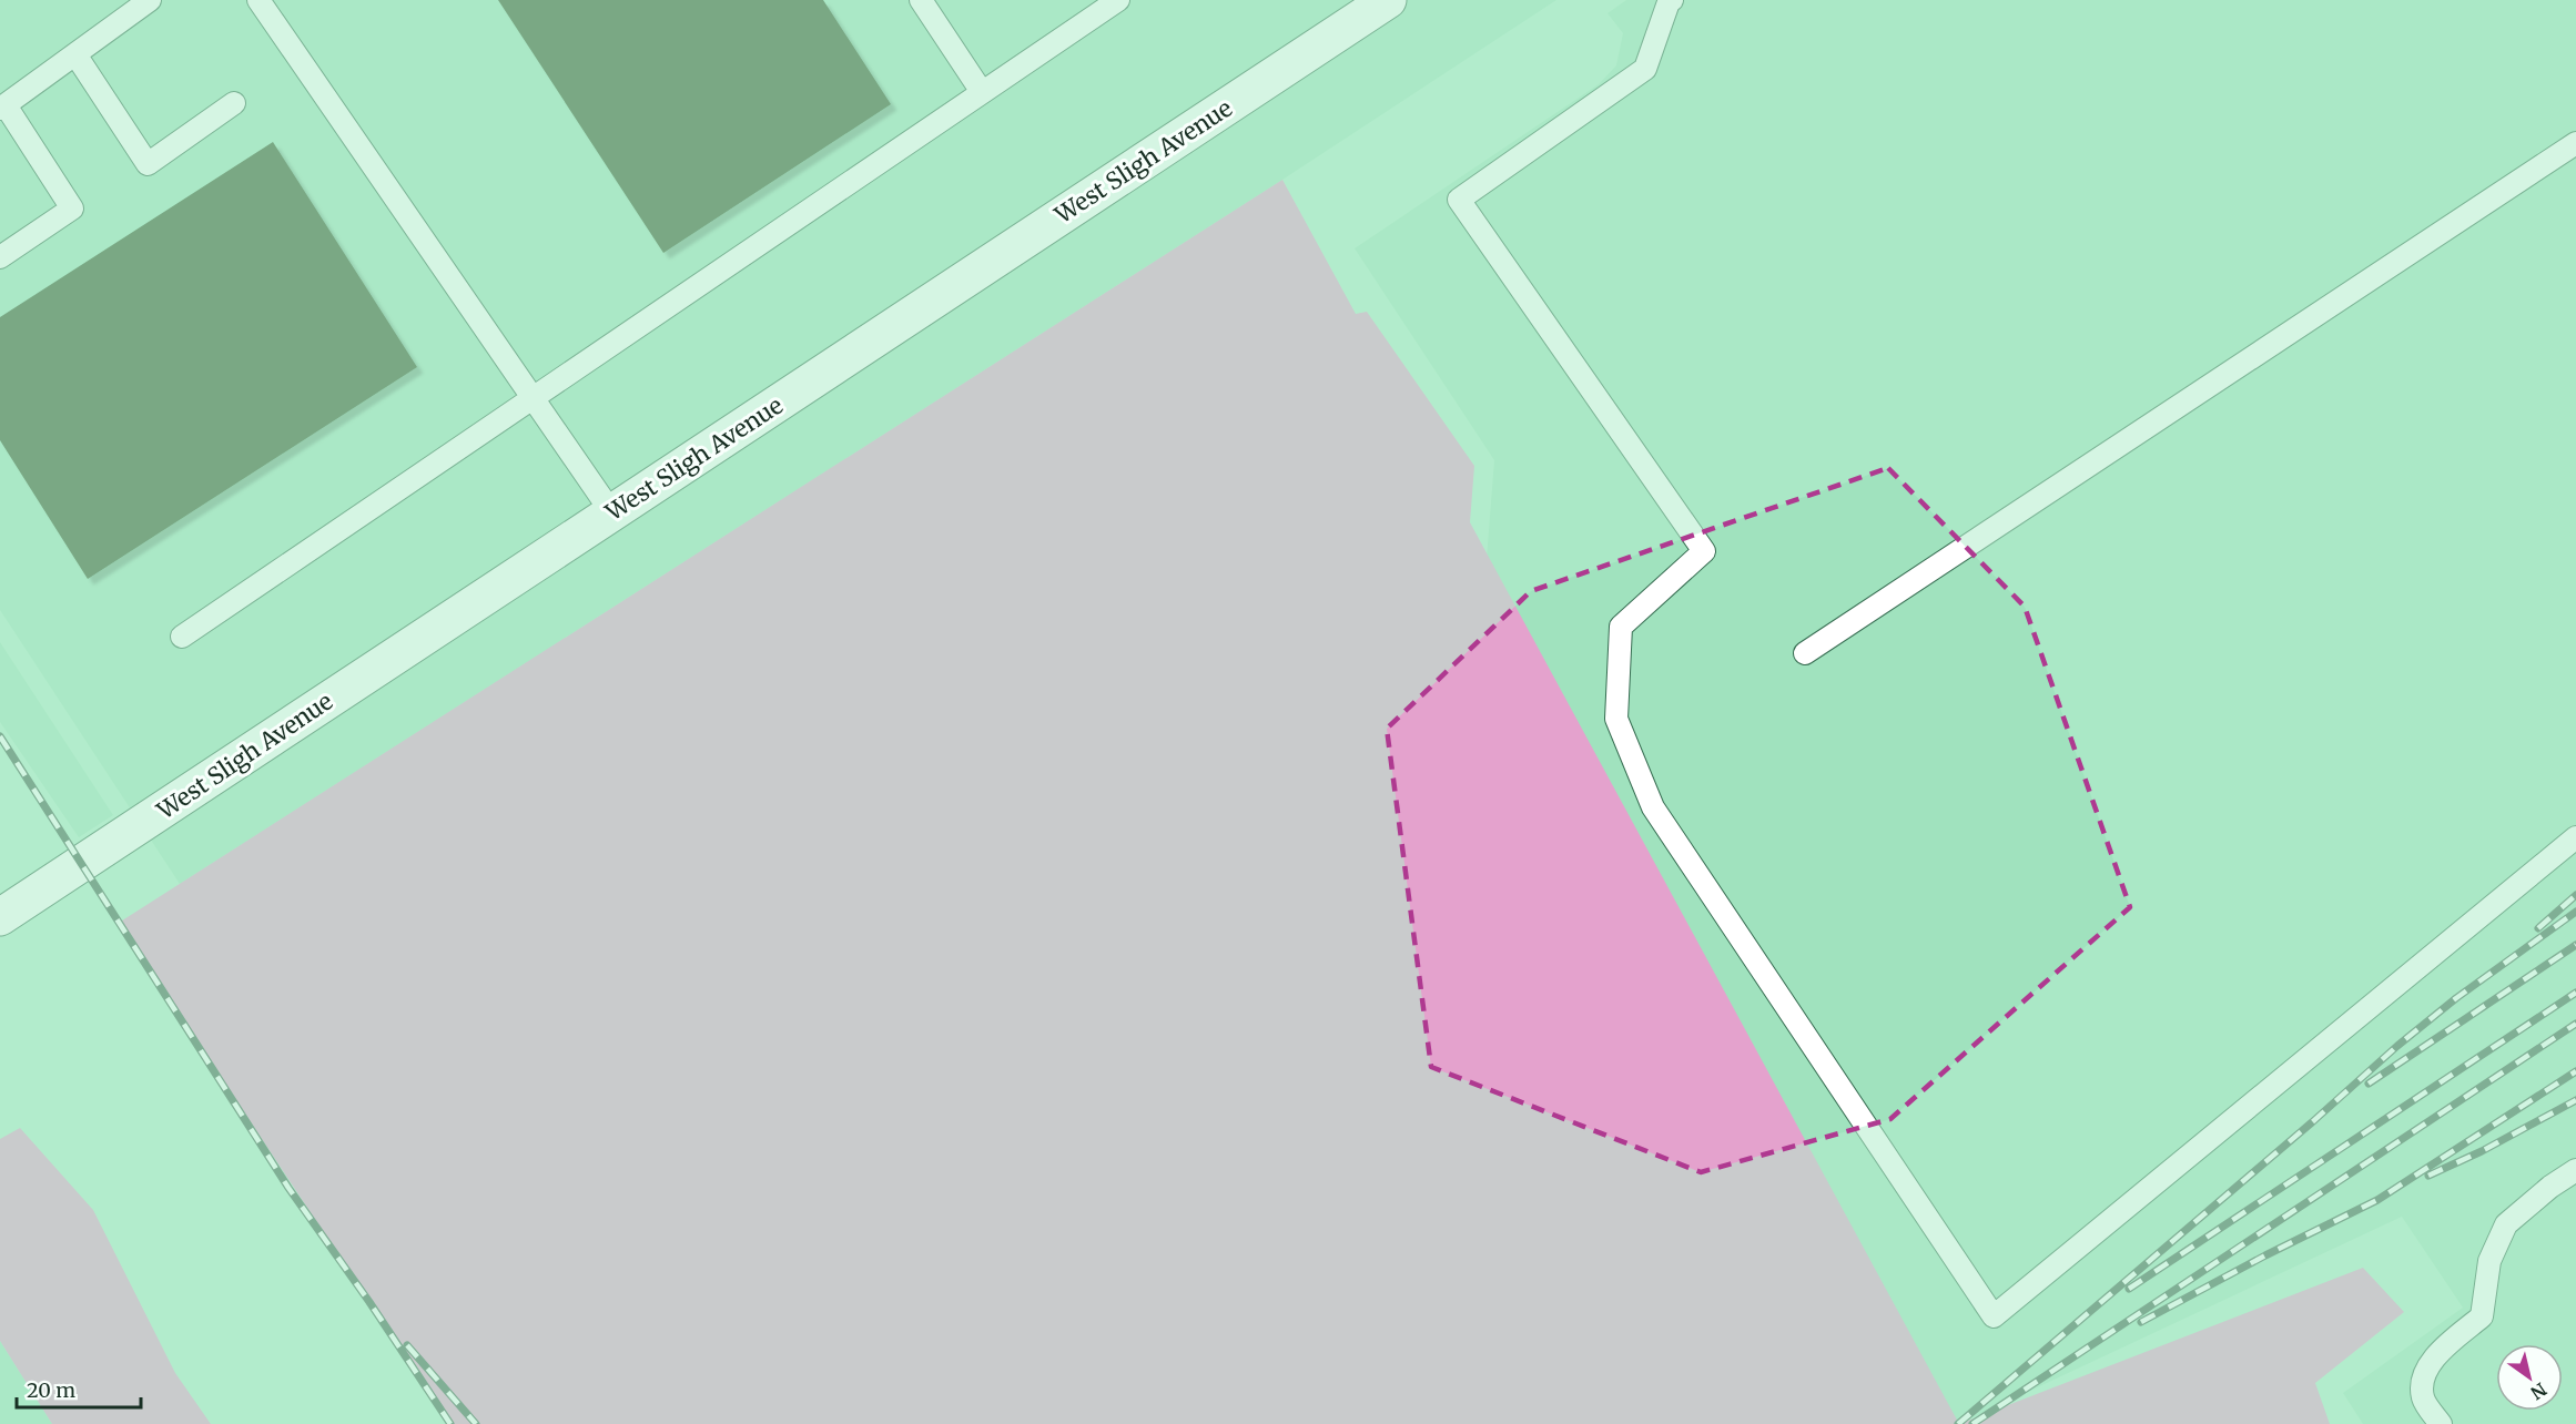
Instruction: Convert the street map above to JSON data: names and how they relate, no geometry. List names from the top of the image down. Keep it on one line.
{"streets":{"main road":["West Sligh Avenue"]},"scale_bar":"20 m","north":"bottom right"}
